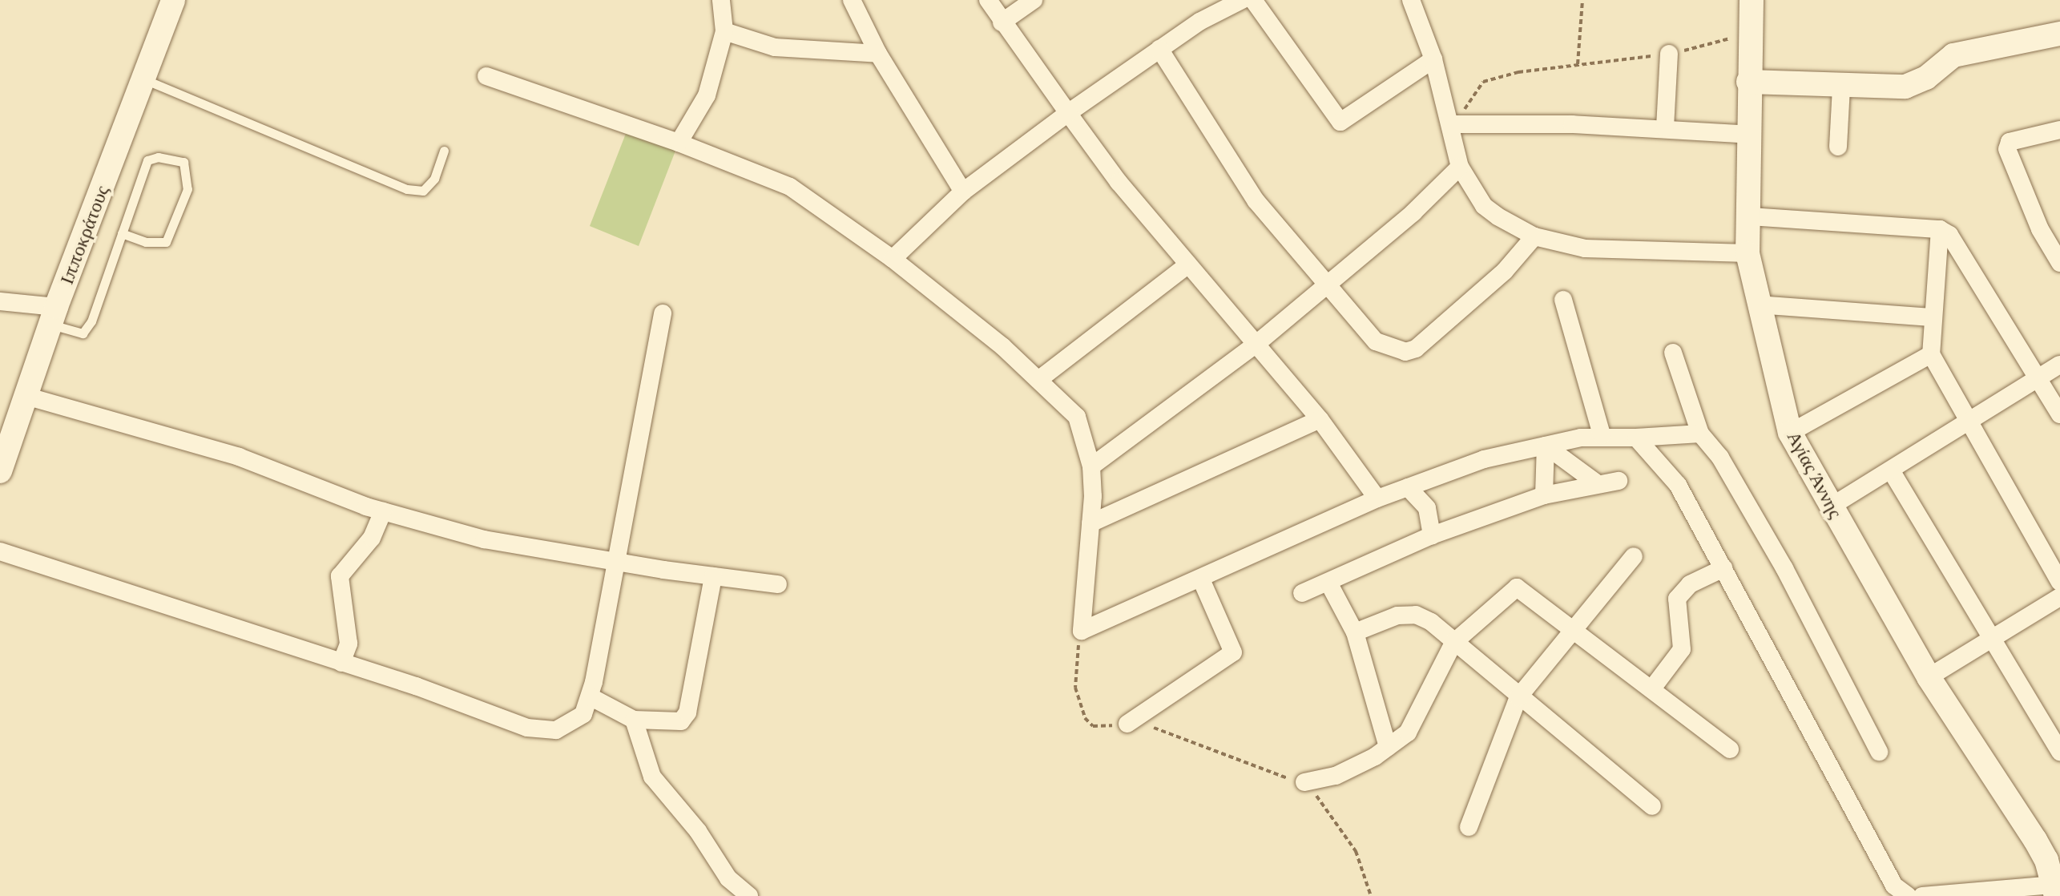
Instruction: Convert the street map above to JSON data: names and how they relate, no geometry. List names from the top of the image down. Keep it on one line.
{"streets":{"street":["Ιπποκράτους","Αγίας Άννης"]}}
